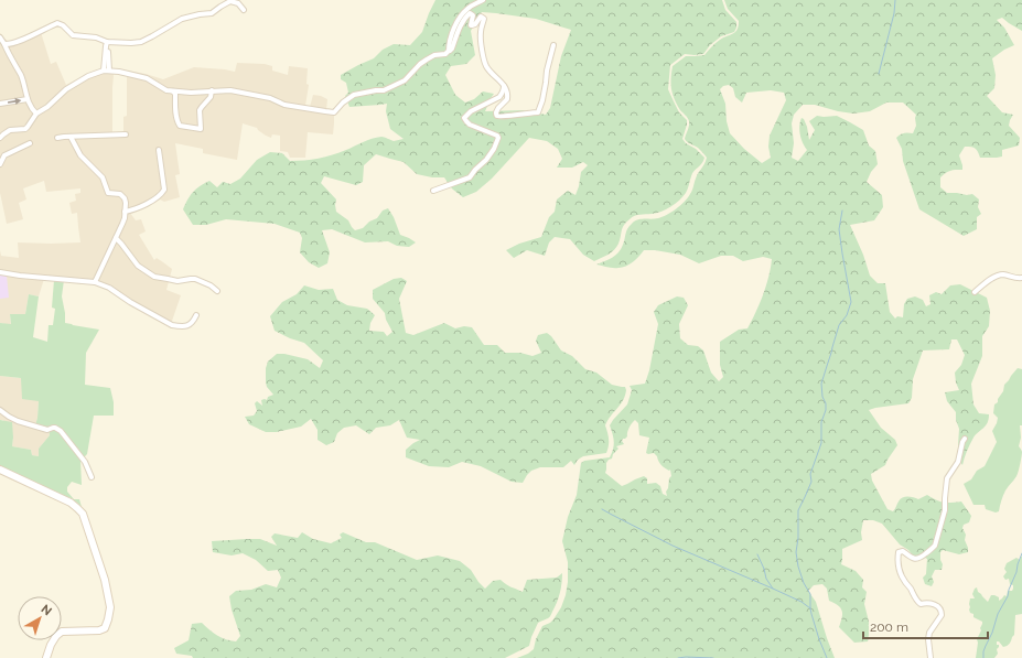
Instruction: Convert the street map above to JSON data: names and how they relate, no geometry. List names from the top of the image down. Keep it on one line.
{"scale_bar":"200 m","north":"top right"}
